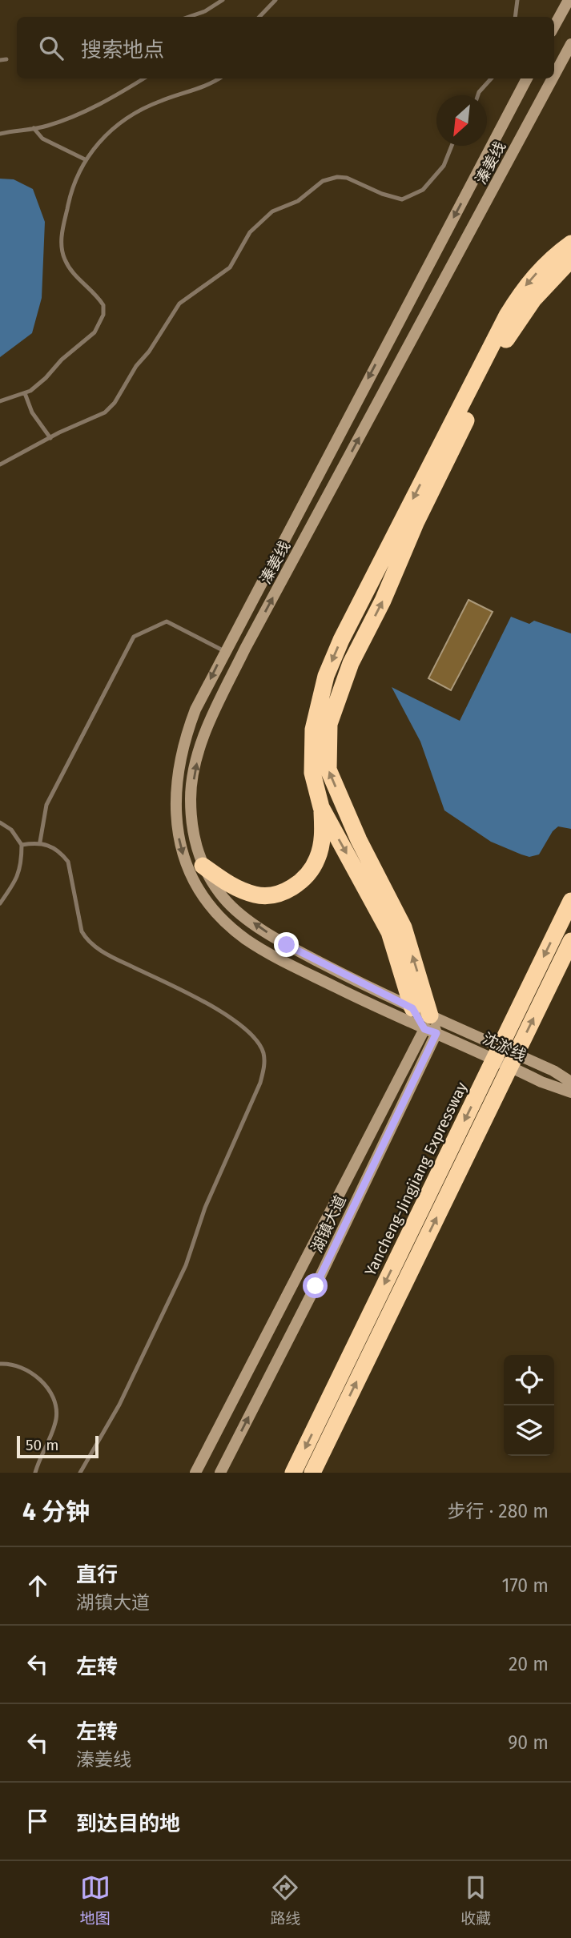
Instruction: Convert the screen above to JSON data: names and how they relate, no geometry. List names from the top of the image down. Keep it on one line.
{"streets":{"highway":["Yancheng-Jingjiang Expressway"],"main road":["溱姜线","沈淤线","湖镇大道"]},"crossings":[["溱姜线","沈淤线"],["溱姜线","湖镇大道"],["沈淤线","湖镇大道"]],"scale_bar":"50 m","north":"bottom left","page":{"search":"搜索地点","scale":"50 m","heading":["4 分钟","步行 · 280 m"],"list":[["直行","湖镇大道","170 m"],["左转","20 m"],["左转","溱姜线","90 m"],"到达目的地"],"nav":["地图","路线","收藏"]}}
